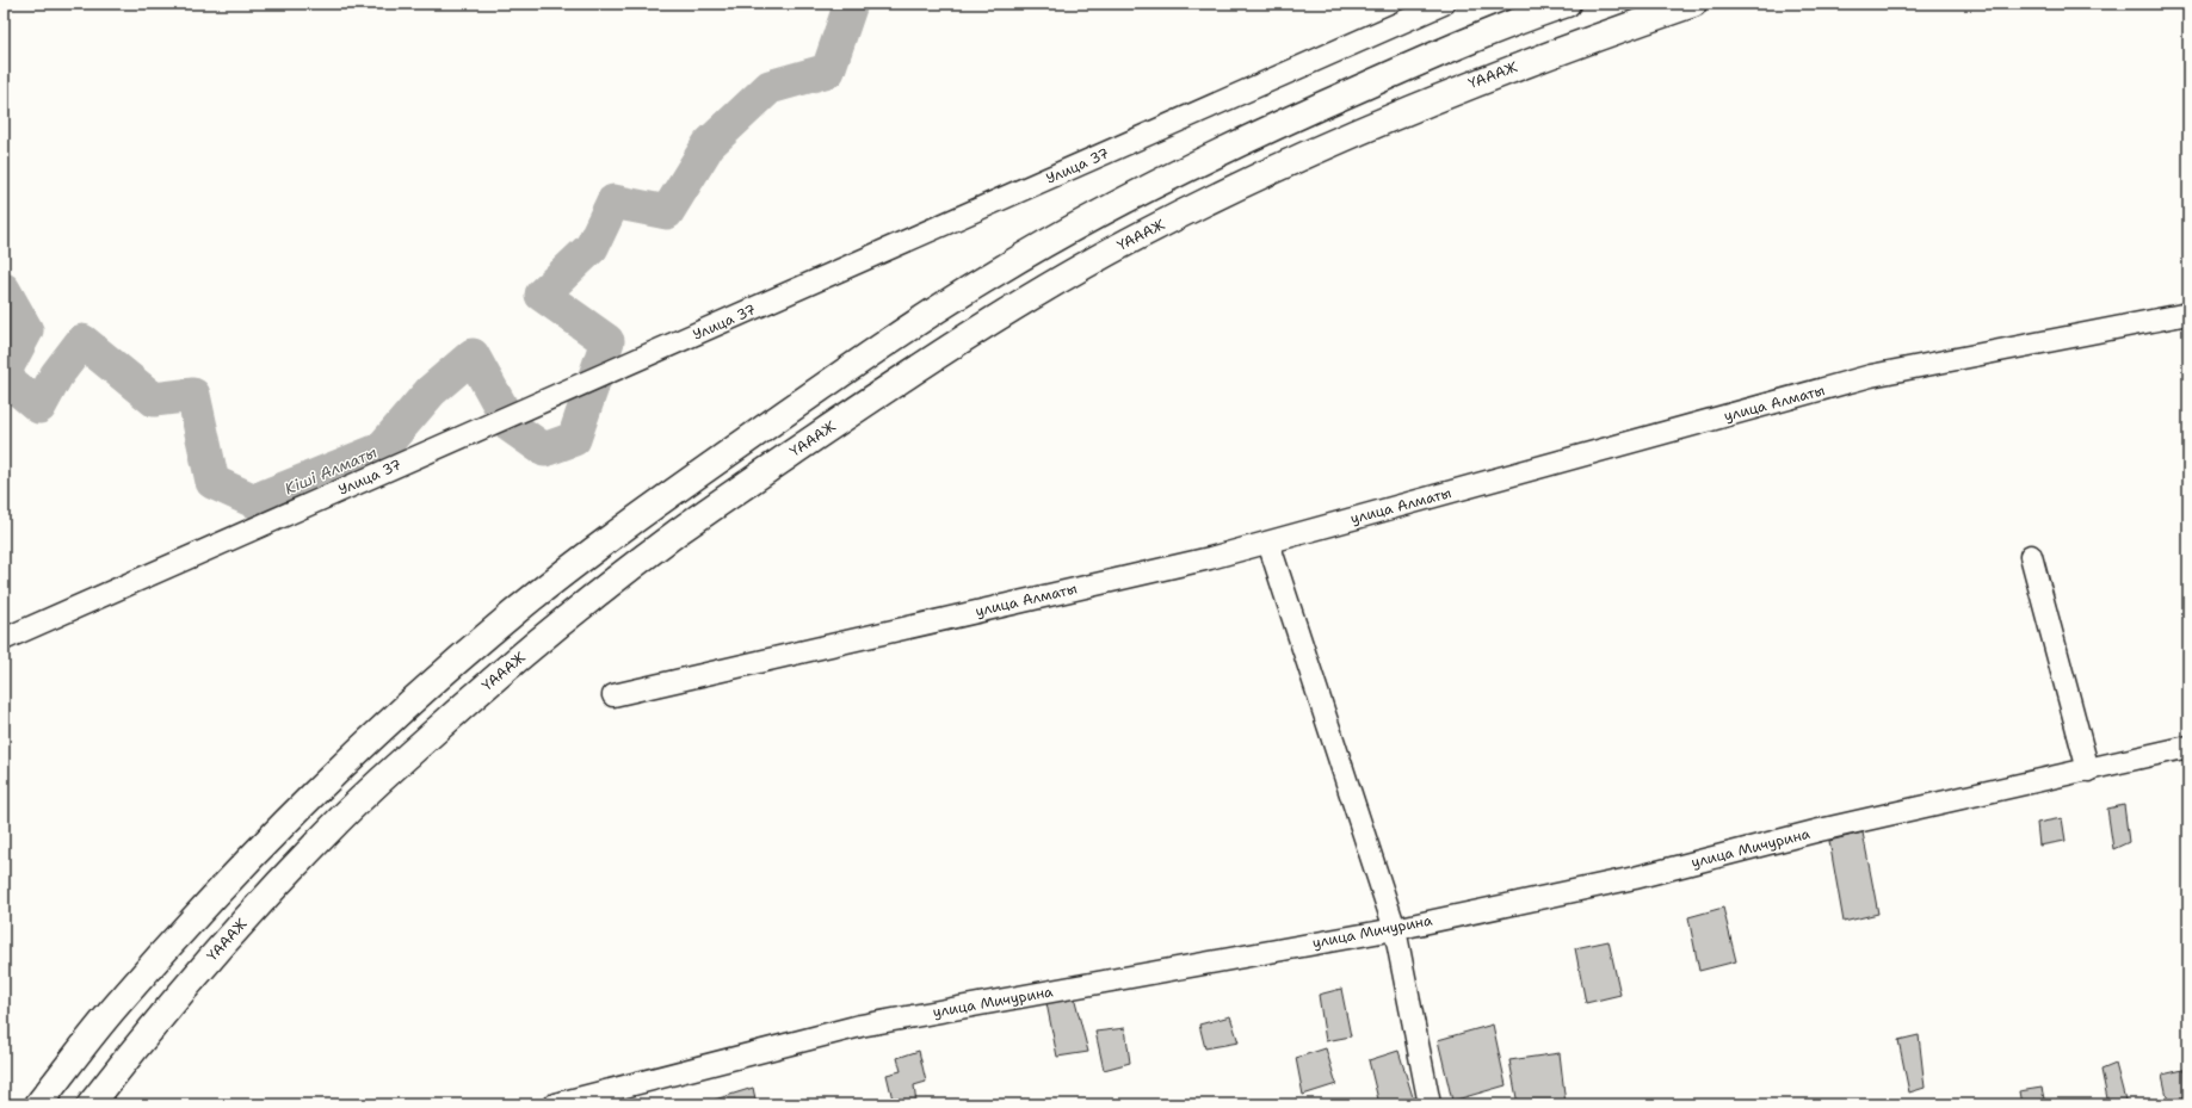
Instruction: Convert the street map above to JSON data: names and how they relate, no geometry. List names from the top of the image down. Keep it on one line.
{"streets":{"highway":["ҮАААЖ"],"street":["Улица 37","улица Алматы","улица Мичурина"]},"water":["Кіші Алматы"]}
